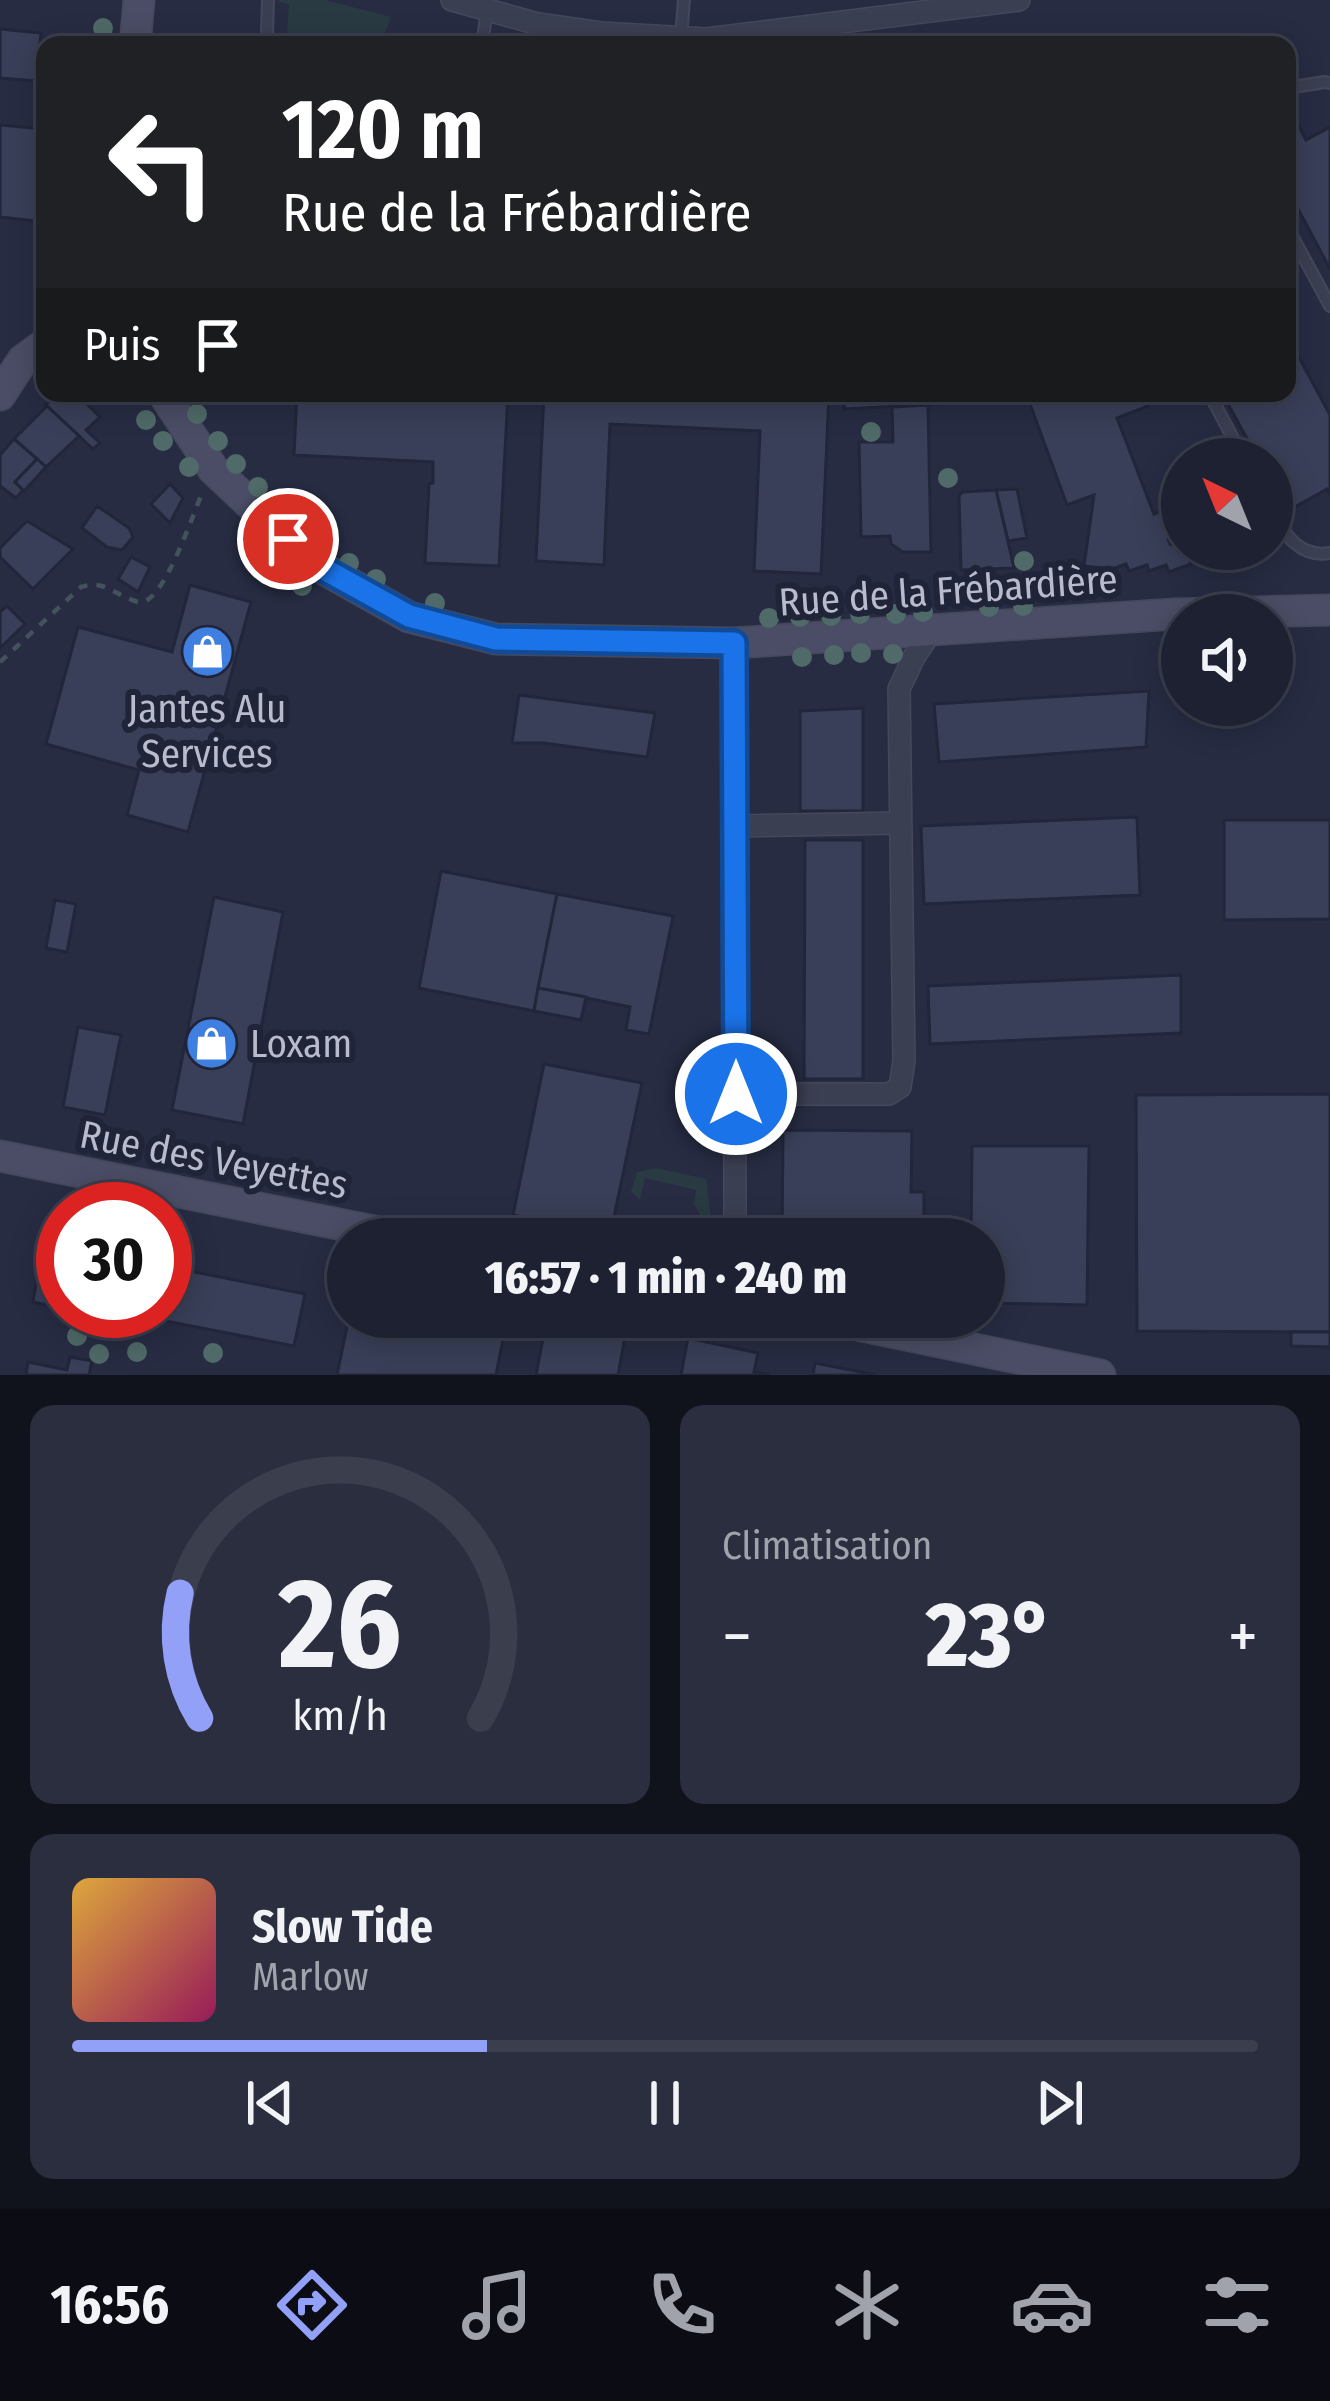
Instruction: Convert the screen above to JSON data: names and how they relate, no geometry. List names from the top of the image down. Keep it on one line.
{"streets":{"street":["Rue de la Frébardière","Rue des Veyettes"]},"places":{"shop":["Jantes Alu Services","Loxam"]},"north":"top left","page":{"turn":["120 m","Rue de la Frébardière"],"then":"Puis","limit":"30","trip":"16:57 · 1 min · 240 m","tile":"Climatisation","heat":["−","23°","+"],"song":["Slow Tide","Marlow"],"tabs":"16:56","gauge":["26","km/h"]}}
